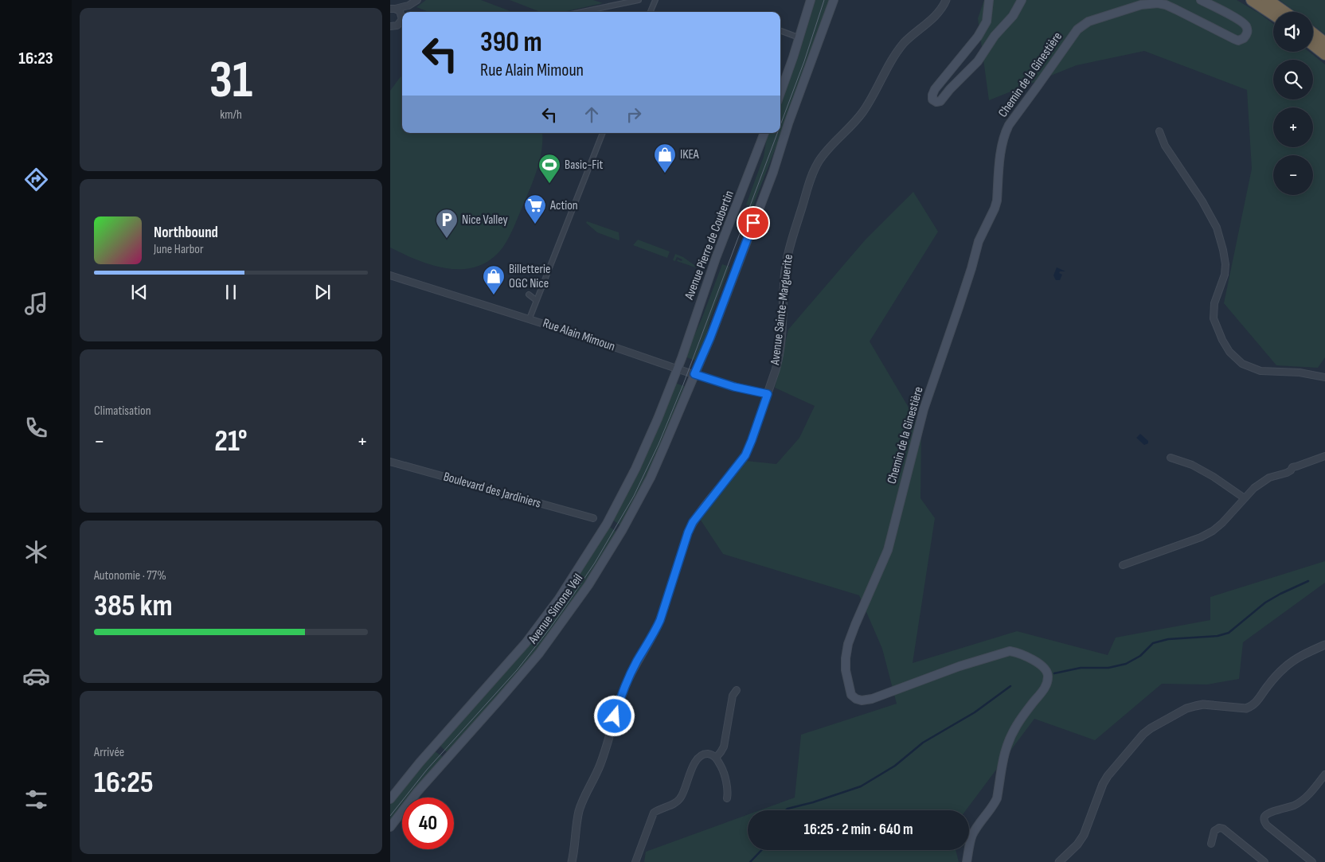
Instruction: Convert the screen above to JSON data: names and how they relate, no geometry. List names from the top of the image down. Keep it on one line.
{"streets":{"main road":["Chemin de la Ginestière","Avenue Pierre de Coubertin","Avenue Simone Veil"],"street":["Avenue Sainte-Marguerite","Rue Alain Mimoun","Boulevard des Jardiniers"]},"crossings":[["Avenue Pierre de Coubertin","Rue Alain Mimoun"],["Avenue Pierre de Coubertin","Avenue Simone Veil"],["Avenue Sainte-Marguerite","Rue Alain Mimoun"],["Rue Alain Mimoun","Avenue Simone Veil"]],"places":{"shop":["IKEA","Billetterie OGC Nice"],"sports":["Basic-Fit"],"supermarket":["Action"],"parking":["Nice Valley"]},"page":{"tabs":"16:23","tile":[["31","km/h"],"Climatisation",["Autonomie · 77%","385 km"],["Arrivée","16:25"]],"map_buttons":["+","−"],"turn":["390 m","Rue Alain Mimoun"],"song":["Northbound","June Harbor"],"heat":["−","21°","+"],"limit":"40","trip":"16:25 · 2 min · 640 m"}}
